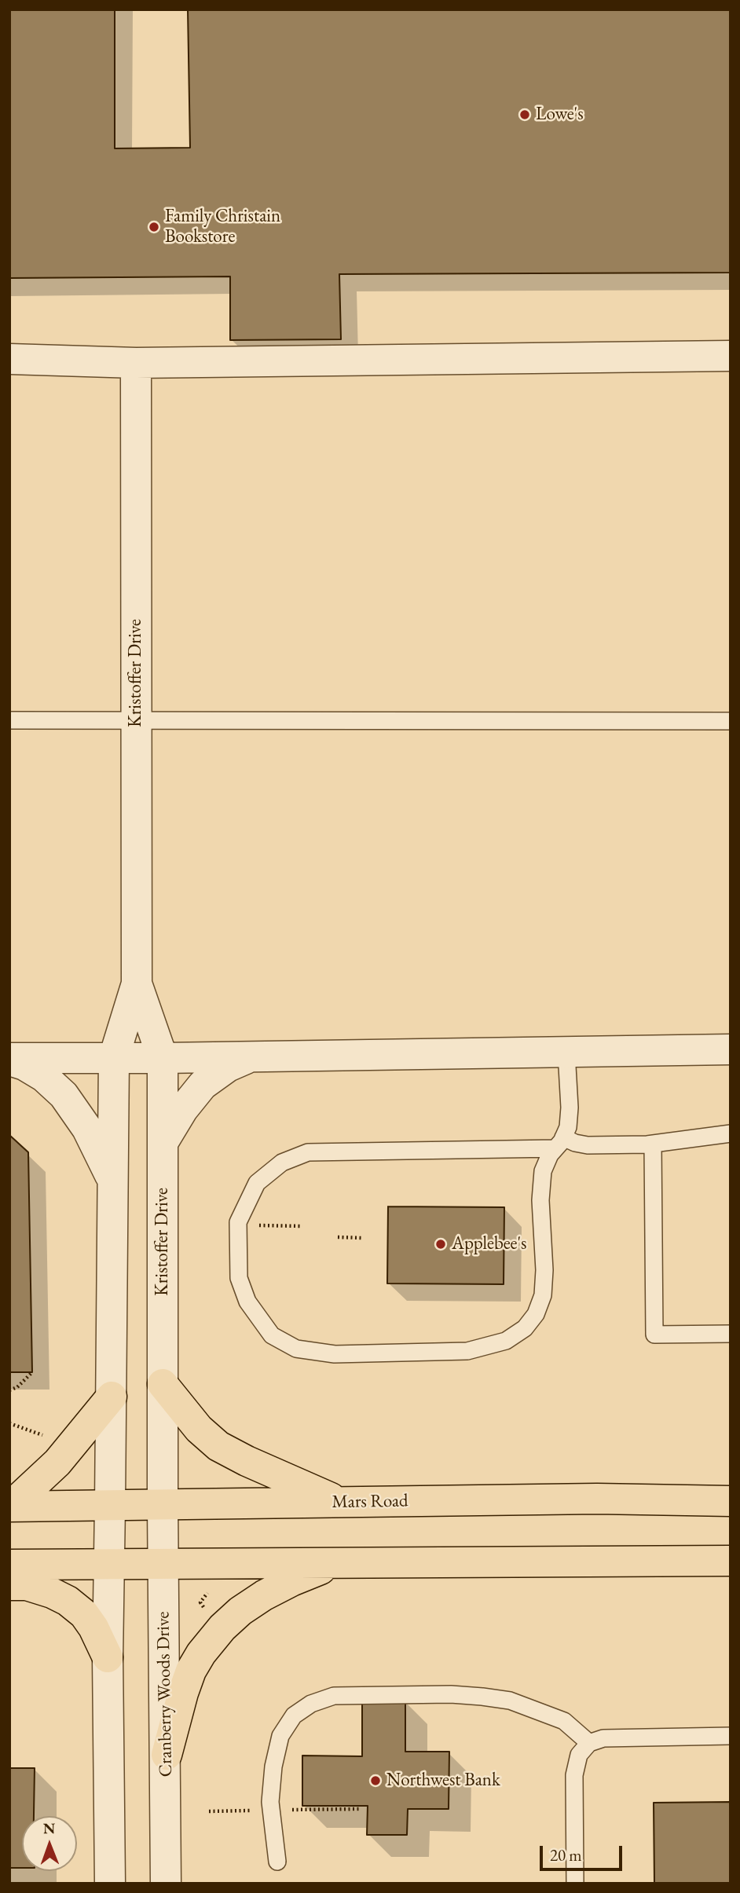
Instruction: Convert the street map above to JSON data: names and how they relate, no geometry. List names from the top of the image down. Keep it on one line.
{"streets":{"main road":["Mars Road"],"street":["Kristoffer Drive","Cranberry Woods Drive"]},"crossings":[["Kristoffer Drive","Mars Road"],["Kristoffer Drive","Cranberry Woods Drive"],["Mars Road","Cranberry Woods Drive"]],"places":["Lowe's","Family Christain Bookstore","Applebee's","Northwest Bank"],"scale_bar":"20 m","north":"top"}
